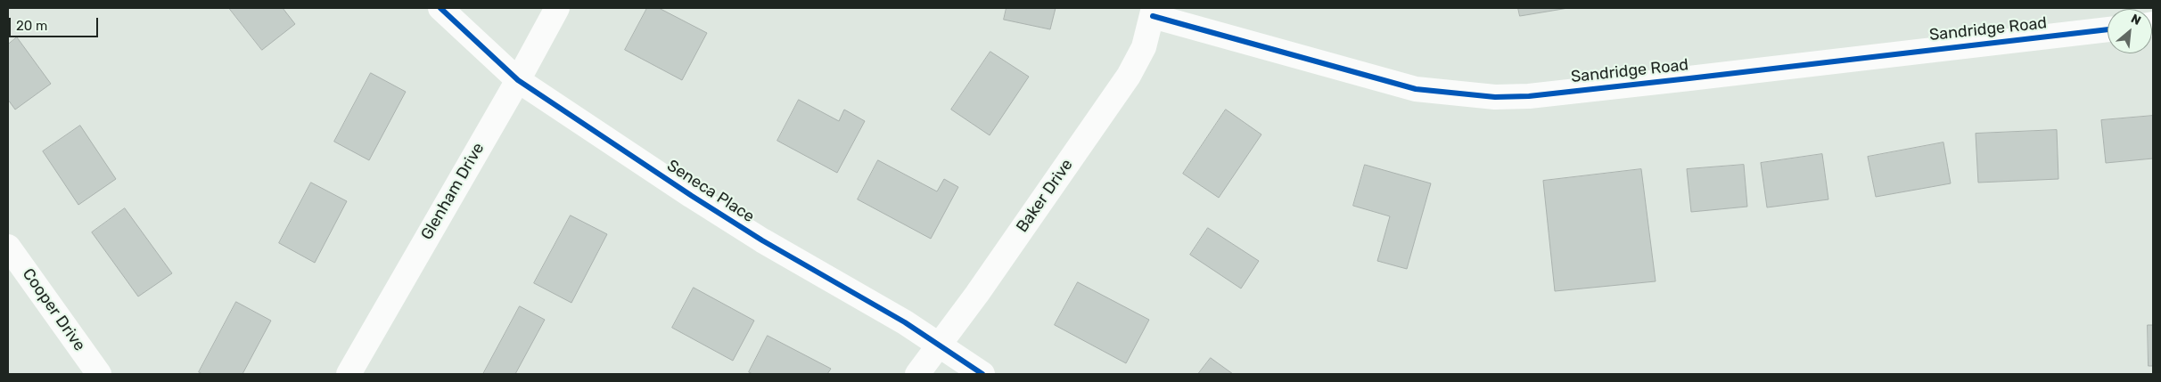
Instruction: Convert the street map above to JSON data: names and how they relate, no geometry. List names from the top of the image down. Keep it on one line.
{"streets":{"street":["Sandridge Road","Glenham Drive","Seneca Place","Baker Drive","Cooper Drive"]},"crossings":[["Sandridge Road","Baker Drive"],["Glenham Drive","Seneca Place"],["Seneca Place","Baker Drive"]],"scale_bar":"20 m","north":"top right"}
